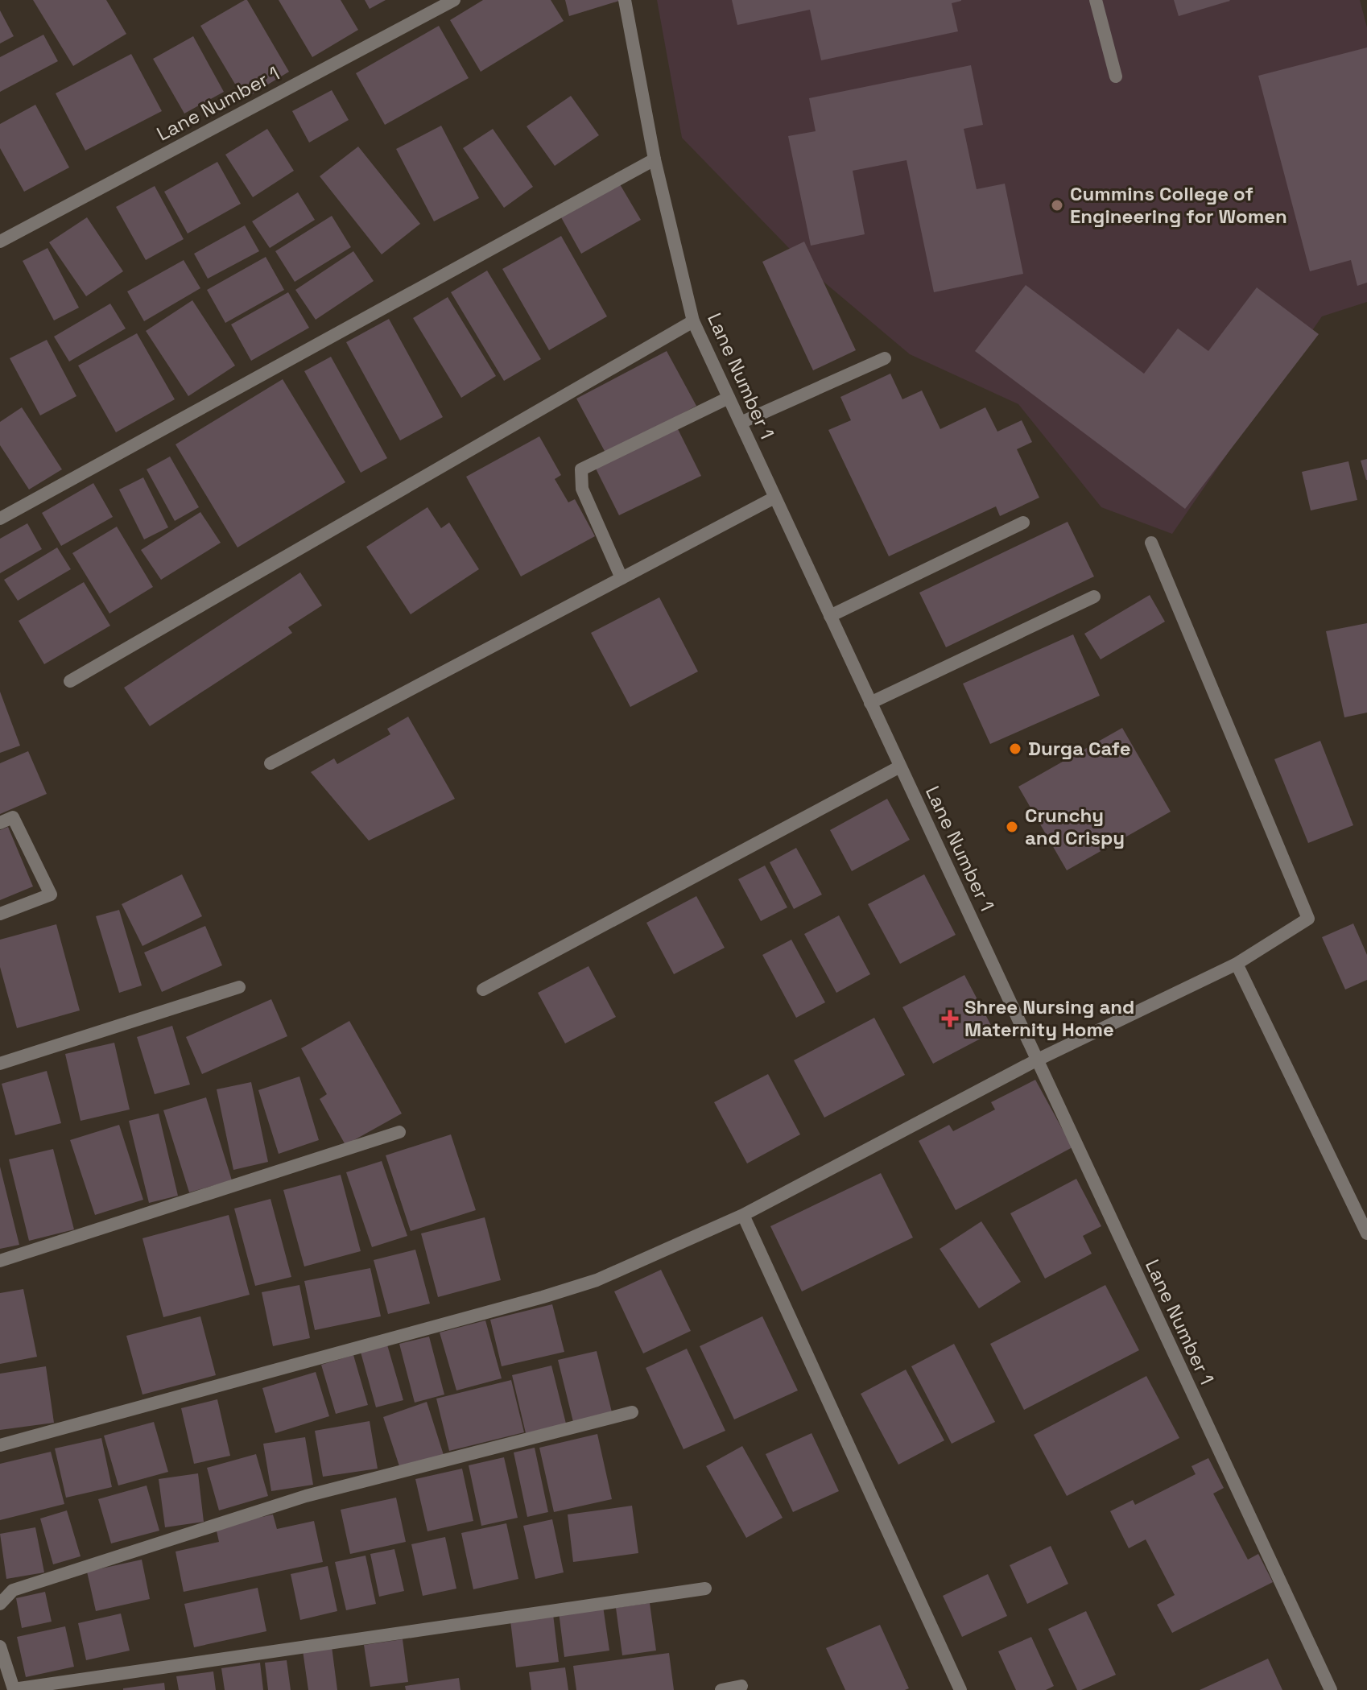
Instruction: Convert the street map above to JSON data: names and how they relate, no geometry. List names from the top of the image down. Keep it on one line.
{"streets":{"street":["Lane Number 1"]},"places":{"other":["Cummins College of Engineering for Women","Durga Cafe","Crunchy and Crispy"],"health":["Shree Nursing and Maternity Home"]}}
